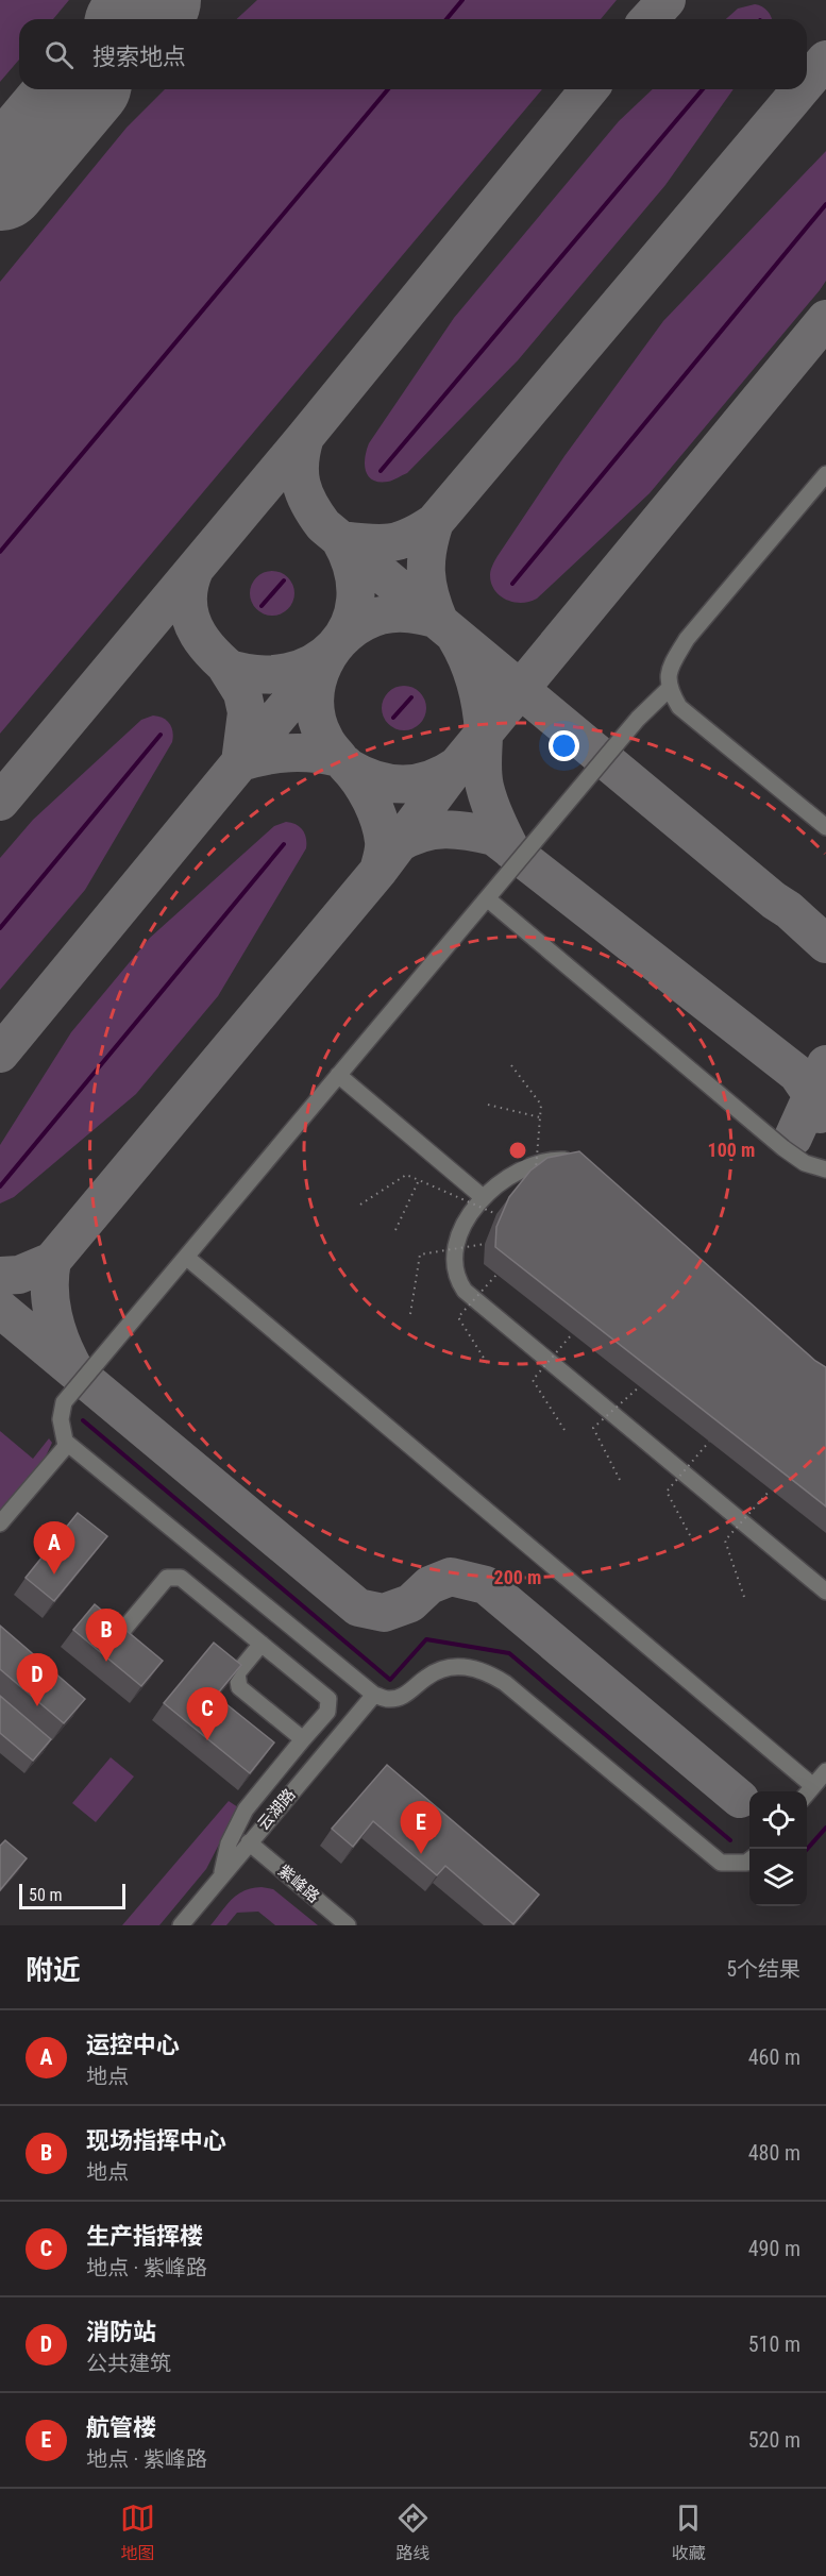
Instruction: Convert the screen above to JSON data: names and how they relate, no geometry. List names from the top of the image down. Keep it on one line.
{"streets":{"street":["云湖路","紫峰路"]},"crossings":[["云湖路","紫峰路"]],"scale_bar":"50 m","page":{"search":"搜索地点","pins":["A","B","D","C","E"],"scale":"50 m","heading":["附近","5个结果"],"list":[{"mark":"A","name":"运控中心","note":"地点","value":"460 m"},{"mark":"B","name":"现场指挥中心","note":"地点","value":"480 m"},{"mark":"C","name":"生产指挥楼","note":"地点 · 紫峰路","value":"490 m"},{"mark":"D","name":"消防站","note":"公共建筑","value":"510 m"},{"mark":"E","name":"航管楼","note":"地点 · 紫峰路","value":"520 m"}],"nav":["地图","路线","收藏"]},"rings":["100 m","200 m"]}
